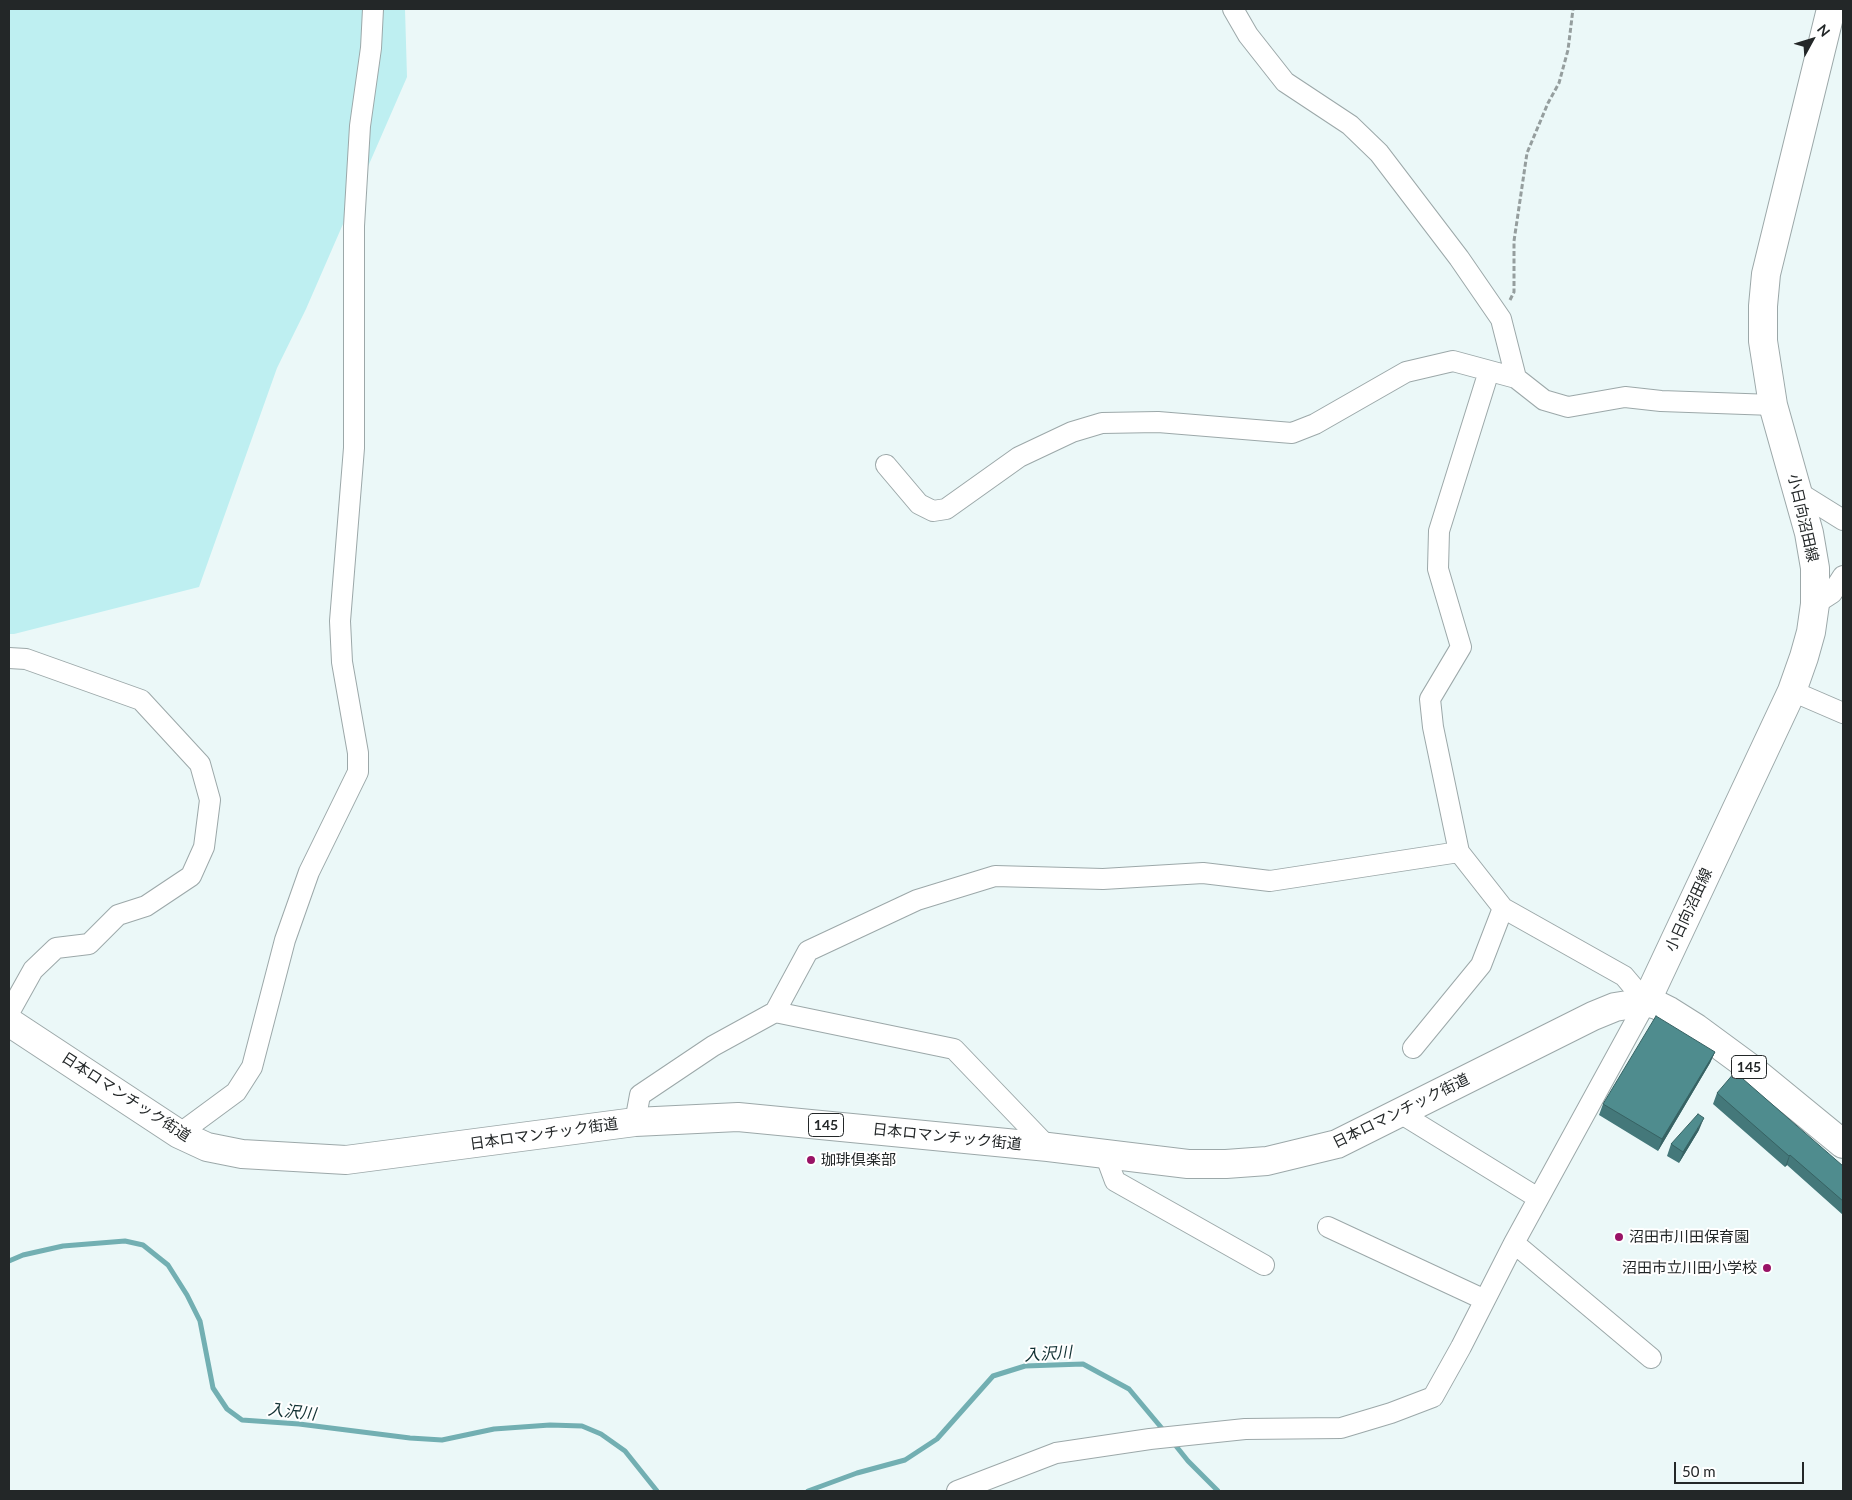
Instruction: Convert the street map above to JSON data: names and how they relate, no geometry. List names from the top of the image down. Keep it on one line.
{"streets":{"main road":["小日向沼田線","145","日本ロマンチック街道"]},"crossings":[["小日向沼田線","145"],["小日向沼田線","日本ロマンチック街道"],["145","日本ロマンチック街道"]],"water":["入沢川"],"places":["珈琲倶楽部","沼田市川田保育園","沼田市立川田小学校"],"scale_bar":"50 m","north":"top right"}
